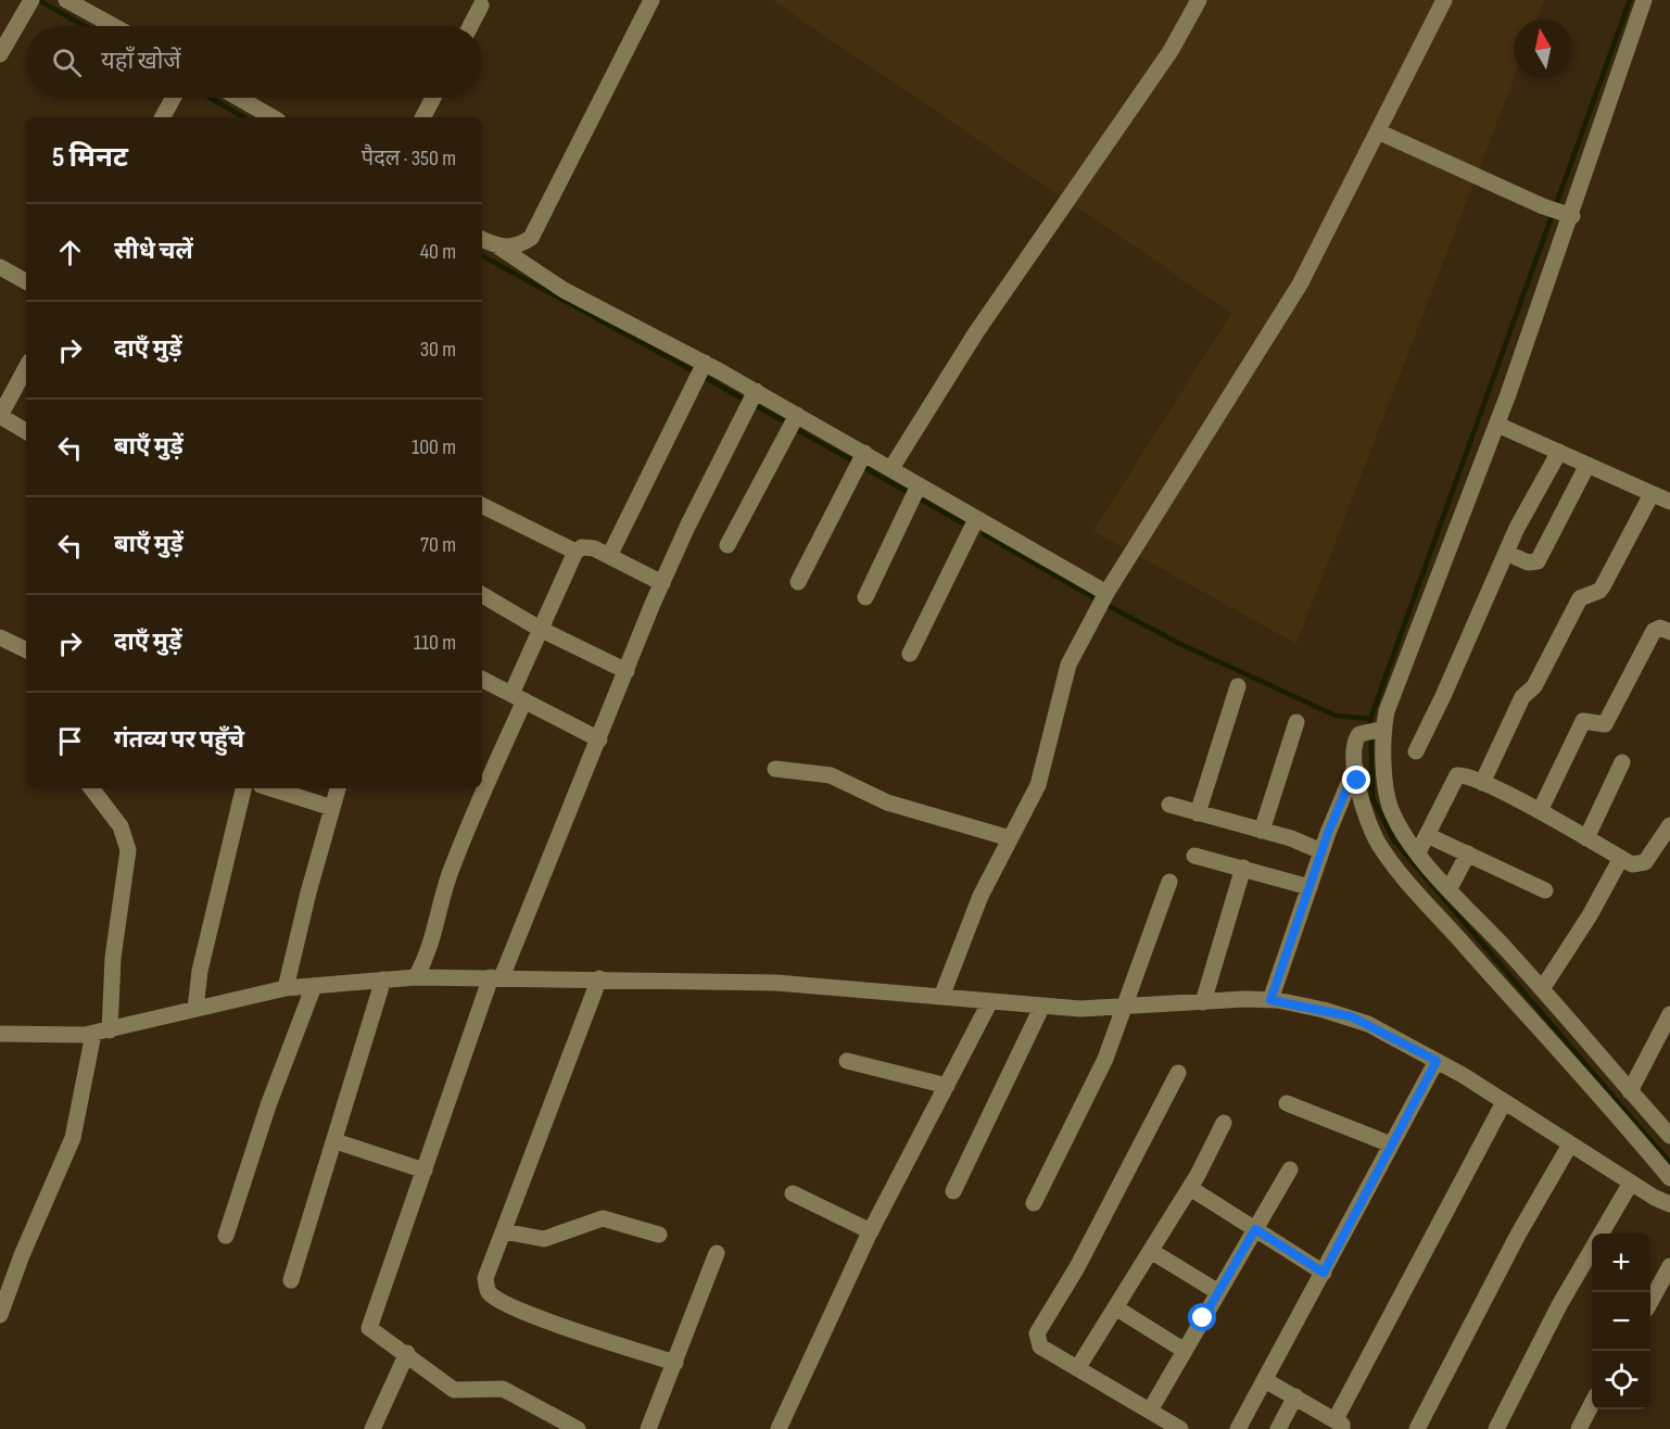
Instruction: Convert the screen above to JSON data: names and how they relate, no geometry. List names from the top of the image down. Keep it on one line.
{"north":"top","page":{"search":"यहाँ खोजें","heading":["5 मिनट","पैदल · 350 m"],"list":[["सीधे चलें","40 m"],["दाएँ मुड़ें","30 m"],["बाएँ मुड़ें","100 m"],["बाएँ मुड़ें","70 m"],["दाएँ मुड़ें","110 m"],"गंतव्य पर पहुँचे"],"map_buttons":["+","−"]}}
